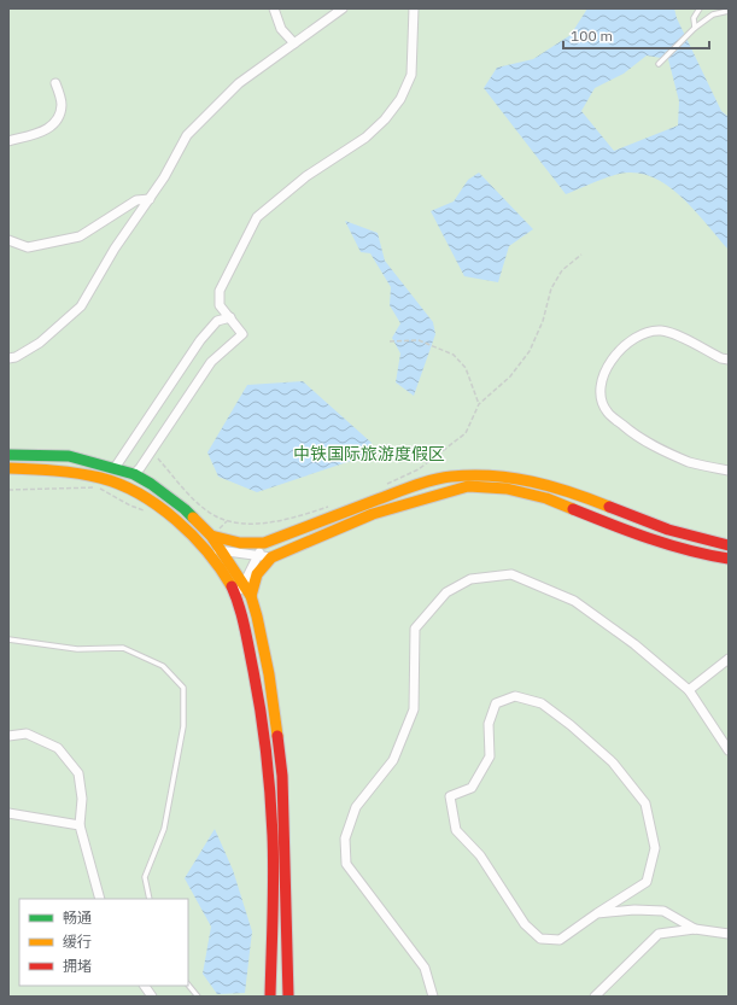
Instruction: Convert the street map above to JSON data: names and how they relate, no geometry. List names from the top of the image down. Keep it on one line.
{"parks":["中铁国际旅游度假区"],"legend":["畅通","缓行","拥堵"],"scale_bar":"100 m"}
